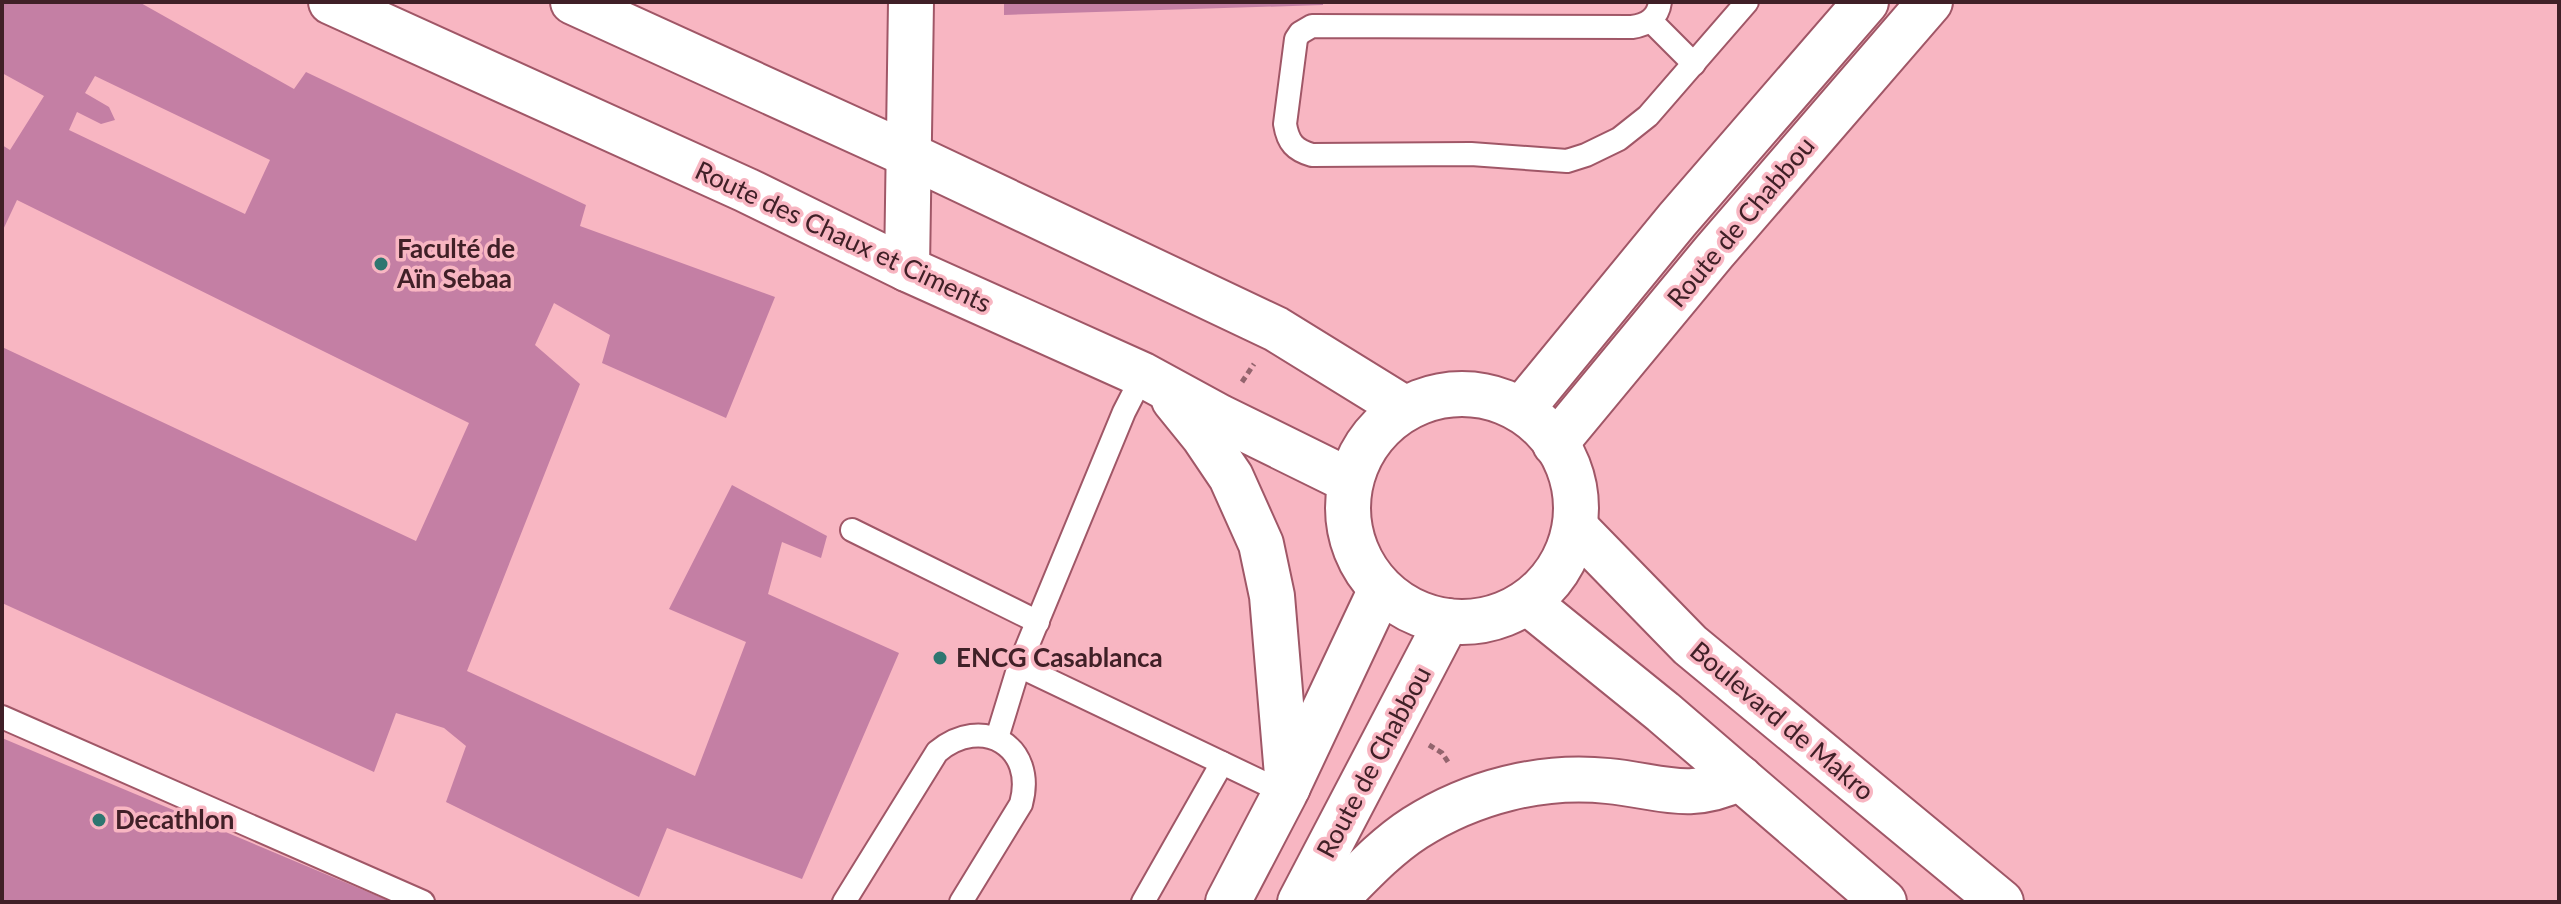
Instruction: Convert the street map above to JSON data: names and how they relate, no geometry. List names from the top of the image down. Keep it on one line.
{"streets":{"street":["Route de Chabbou","Route des Chaux et Ciments","Boulevard de Makro"]},"crossings":[["Route de Chabbou","Route des Chaux et Ciments"],["Route de Chabbou","Boulevard de Makro"],["Route des Chaux et Ciments","Boulevard de Makro"]],"places":["Faculté de Aïn Sebaa","ENCG Casablanca","Decathlon"]}
